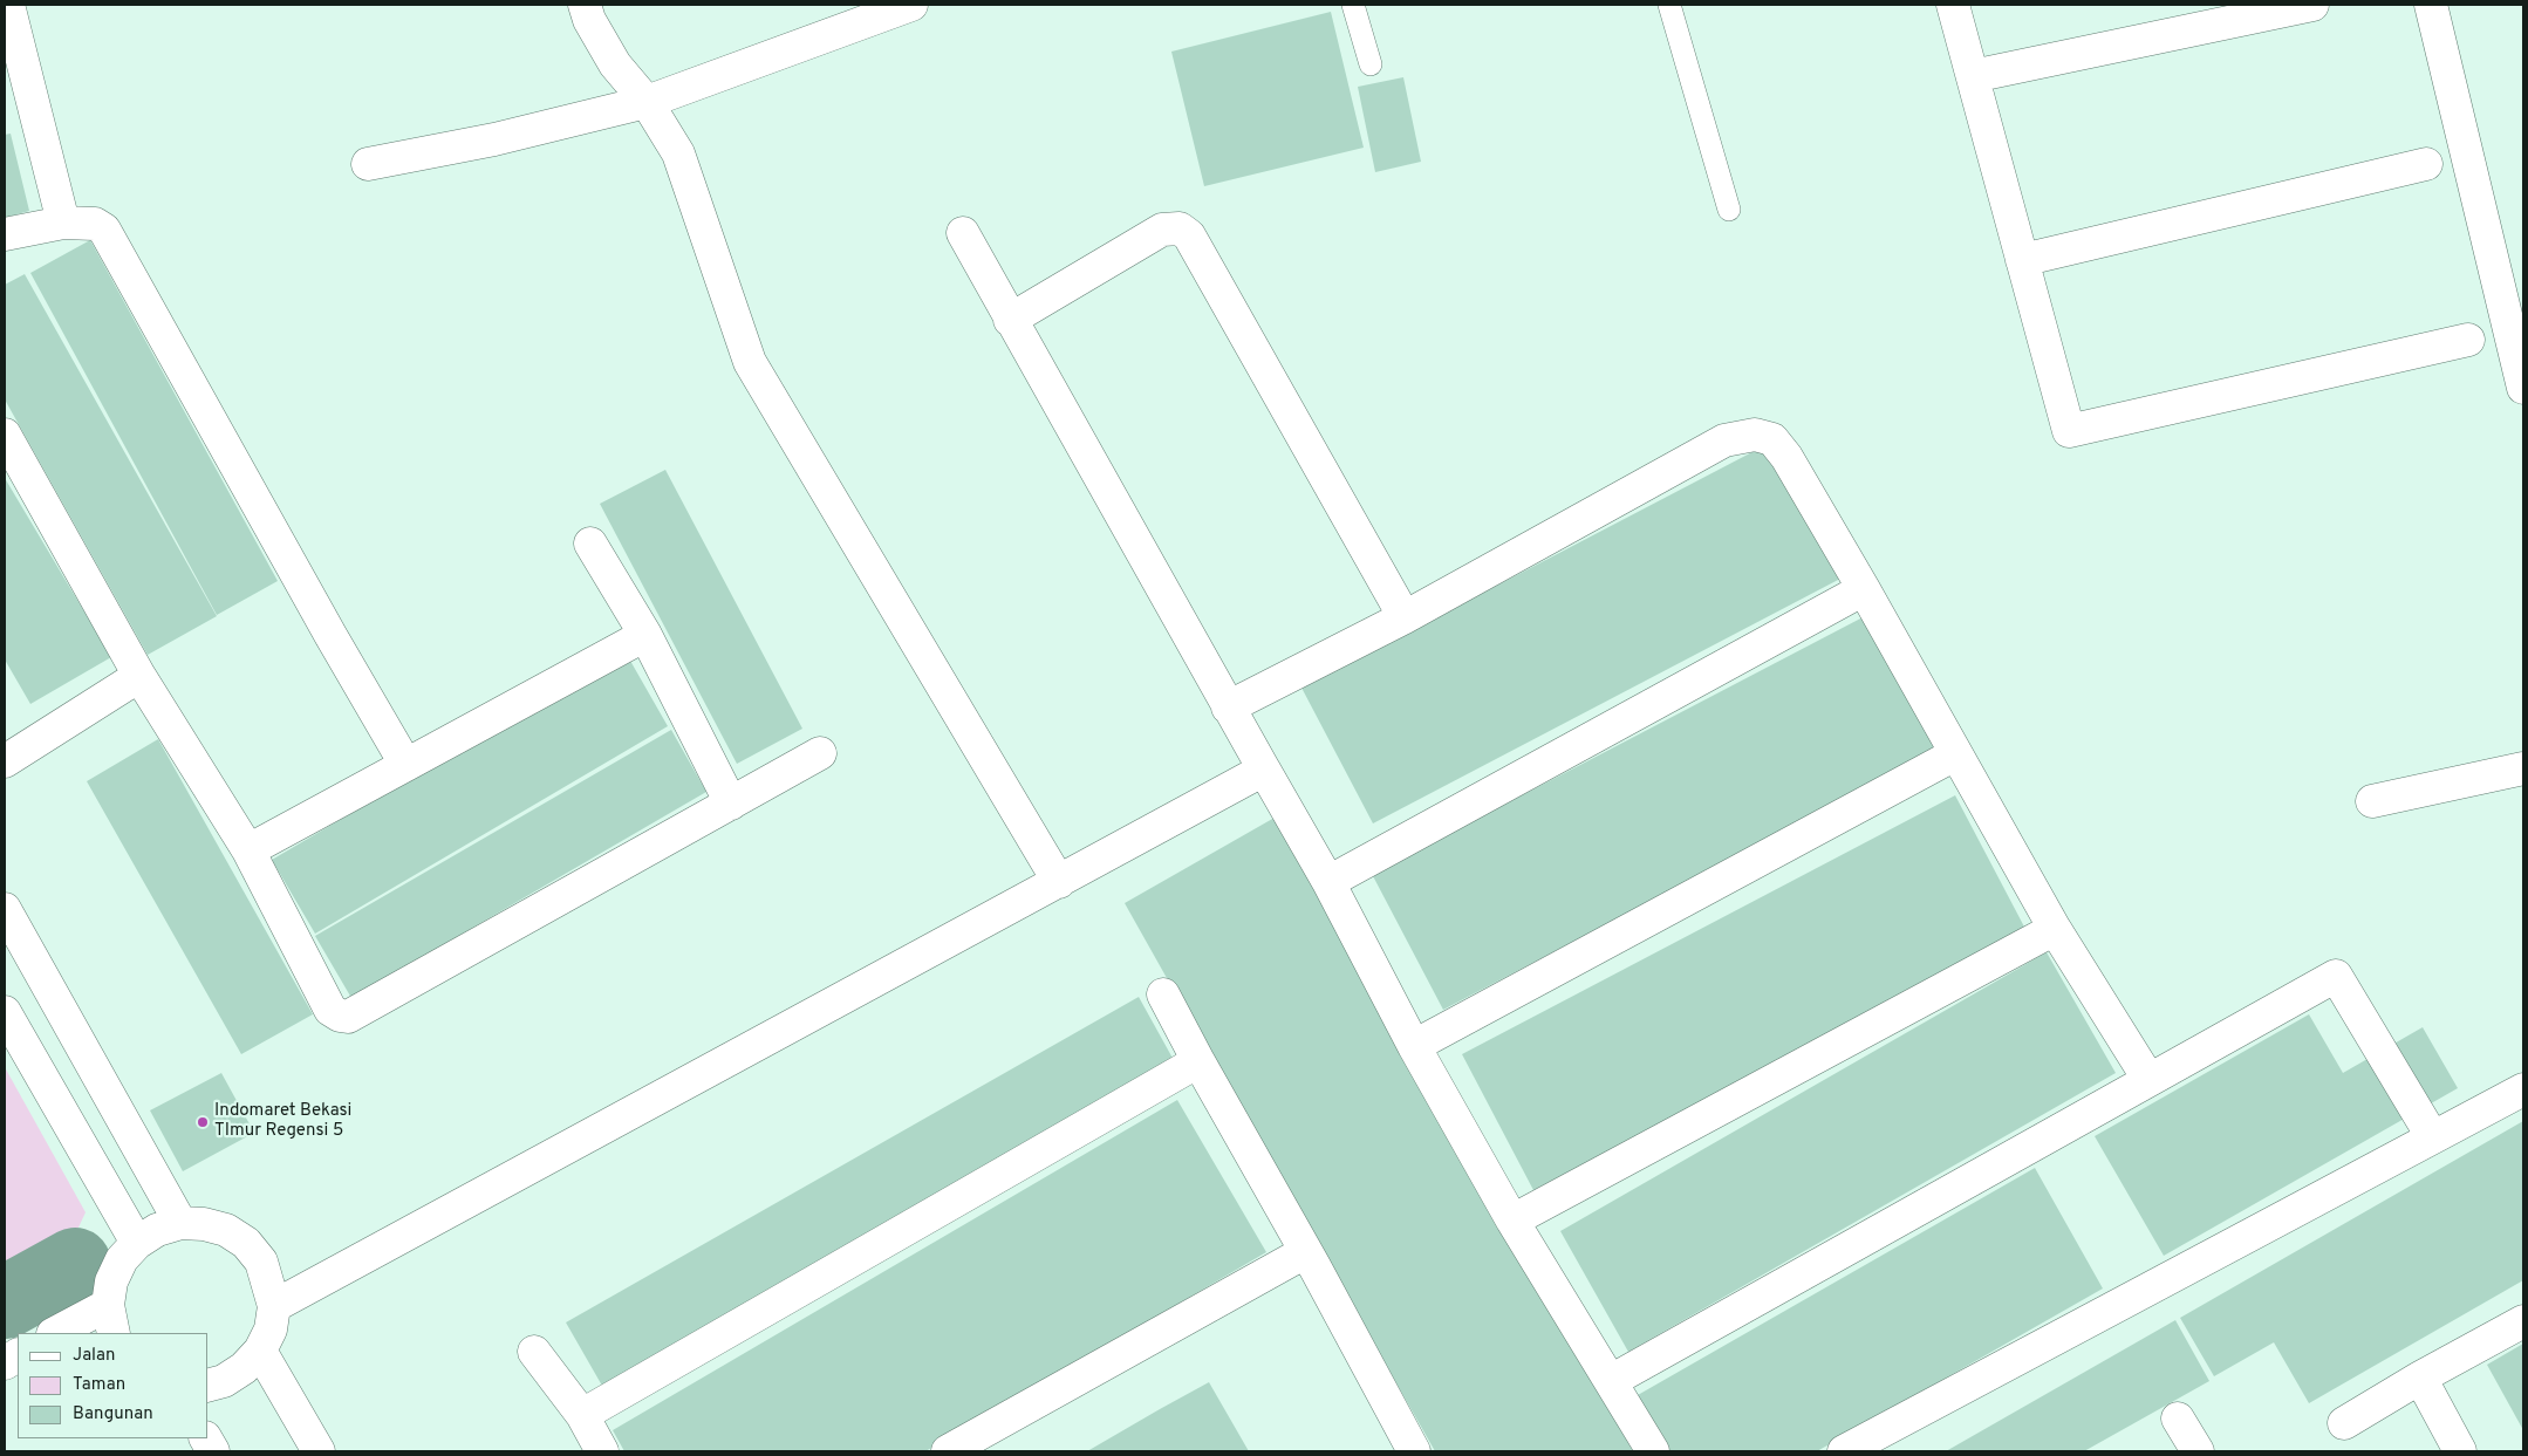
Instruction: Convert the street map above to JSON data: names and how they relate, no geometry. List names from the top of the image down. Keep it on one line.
{"places":["Indomaret Bekasi TImur Regensi 5"],"legend":["Jalan","Taman","Bangunan"]}
